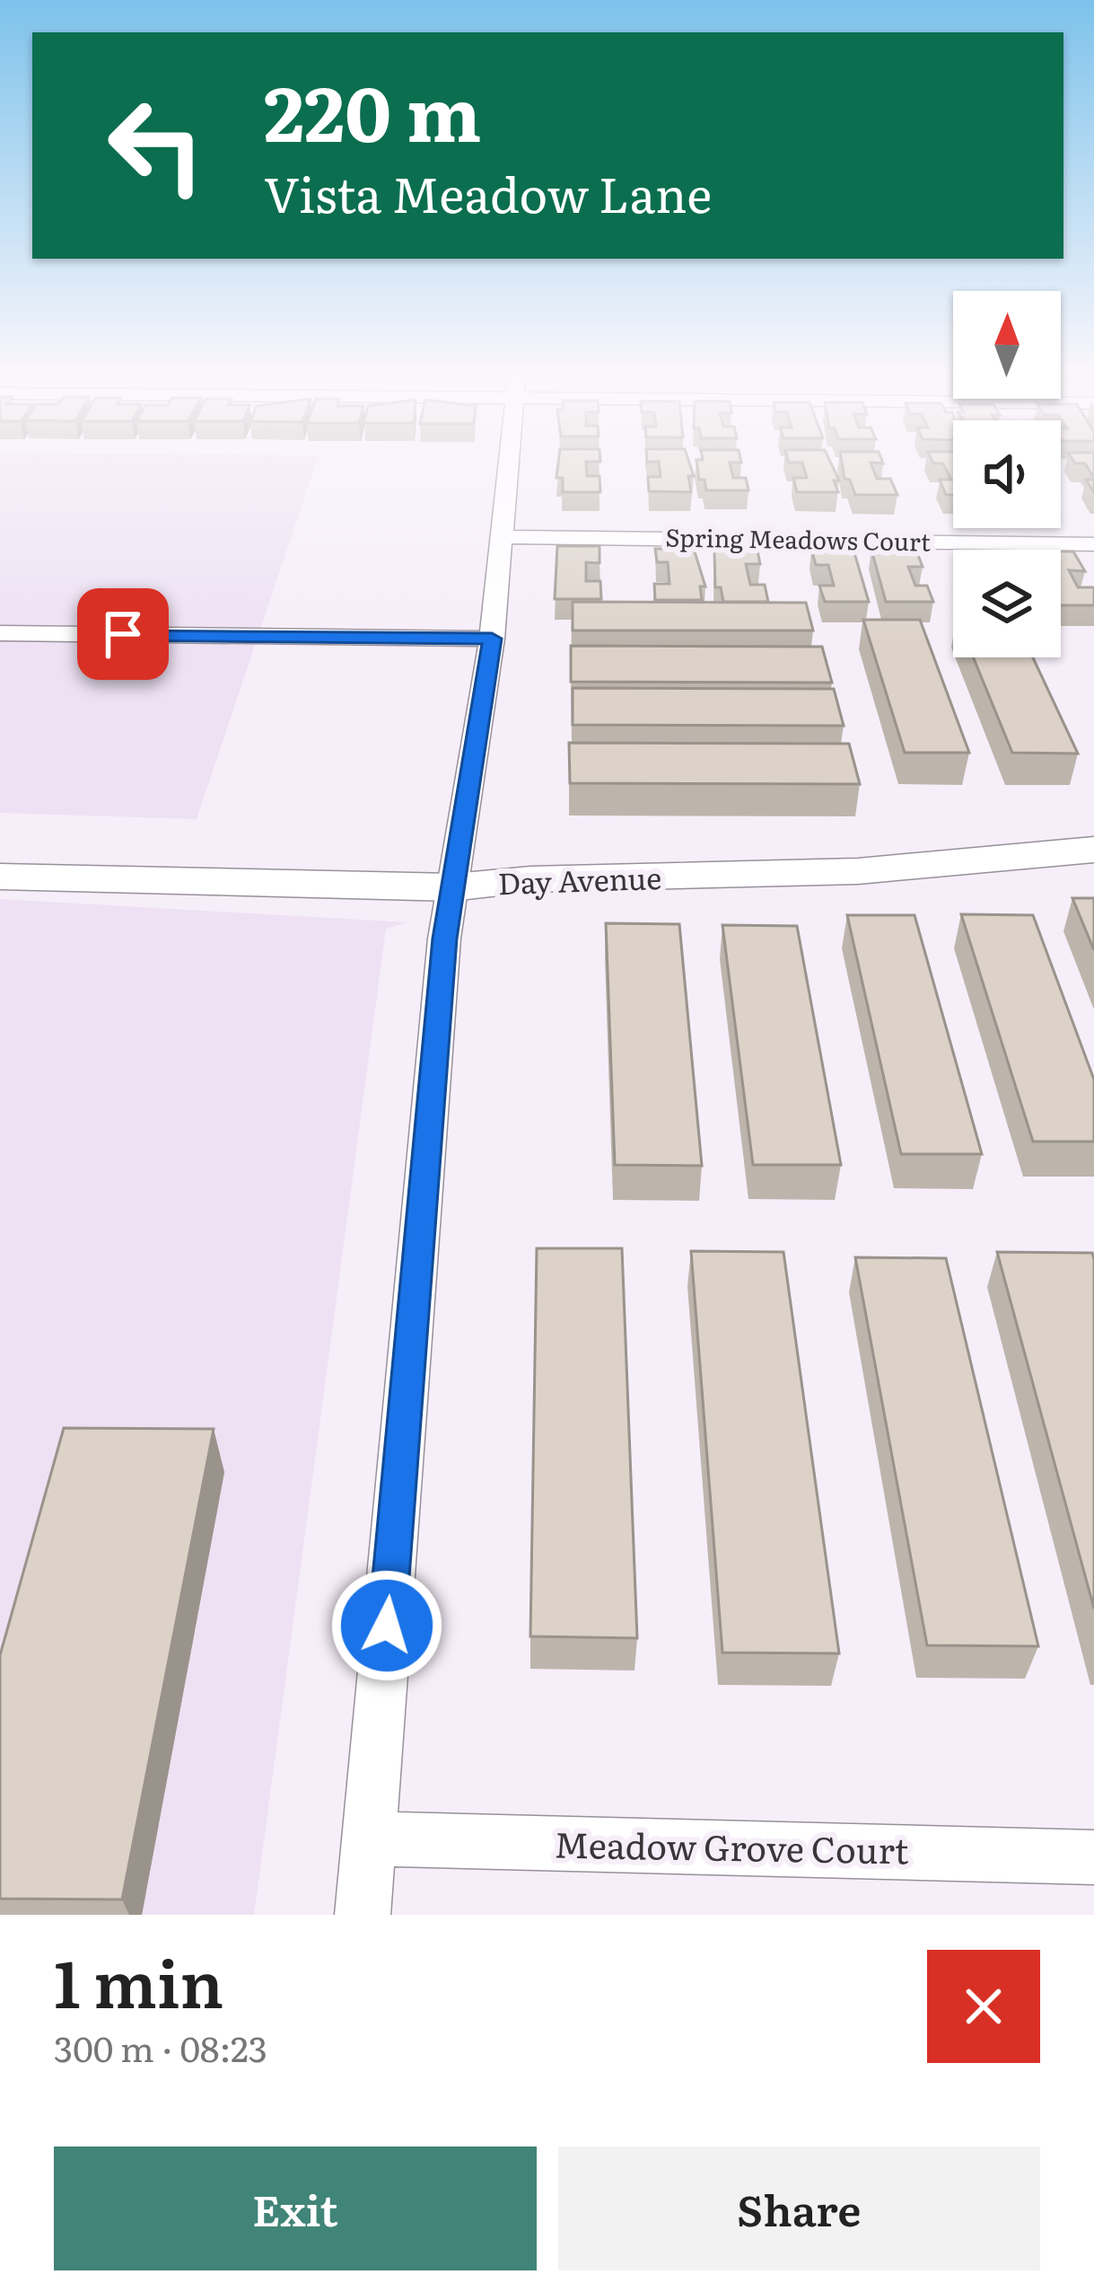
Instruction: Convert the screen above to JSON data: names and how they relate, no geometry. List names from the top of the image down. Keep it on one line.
{"streets":{"street":["Spring Meadows Court","Day Avenue","Meadow Grove Court"]},"north":"top","page":{"turn":["220 m","Vista Meadow Lane"],"heading":["1 min","300 m · 08:23"],"buttons":["Exit","Share"]}}
